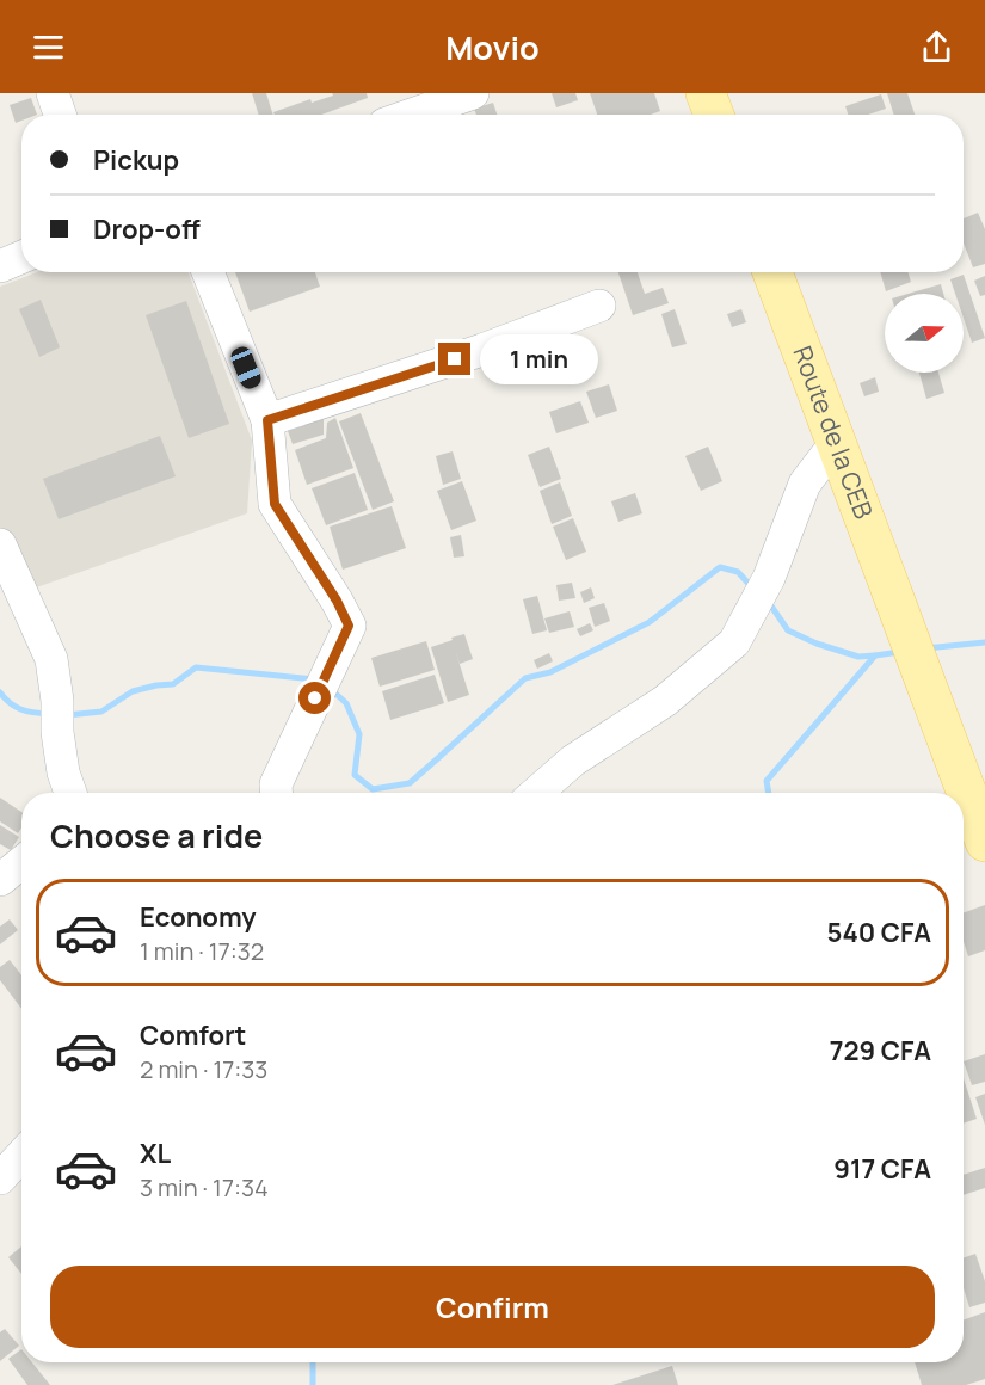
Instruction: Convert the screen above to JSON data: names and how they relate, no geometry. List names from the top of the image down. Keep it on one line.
{"streets":{"main road":["Route de la CEB"]},"north":"right","page":{"header":"Movio","banner":["Pickup","Drop-off"],"bubble":"1 min","heading":"Choose a ride","list":[{"name":"Economy","note":"1 min · 17:32","value":"540 CFA"},{"name":"Comfort","note":"2 min · 17:33","value":"729 CFA"},{"name":"XL","note":"3 min · 17:34","value":"917 CFA"}],"buttons":"Confirm"}}
